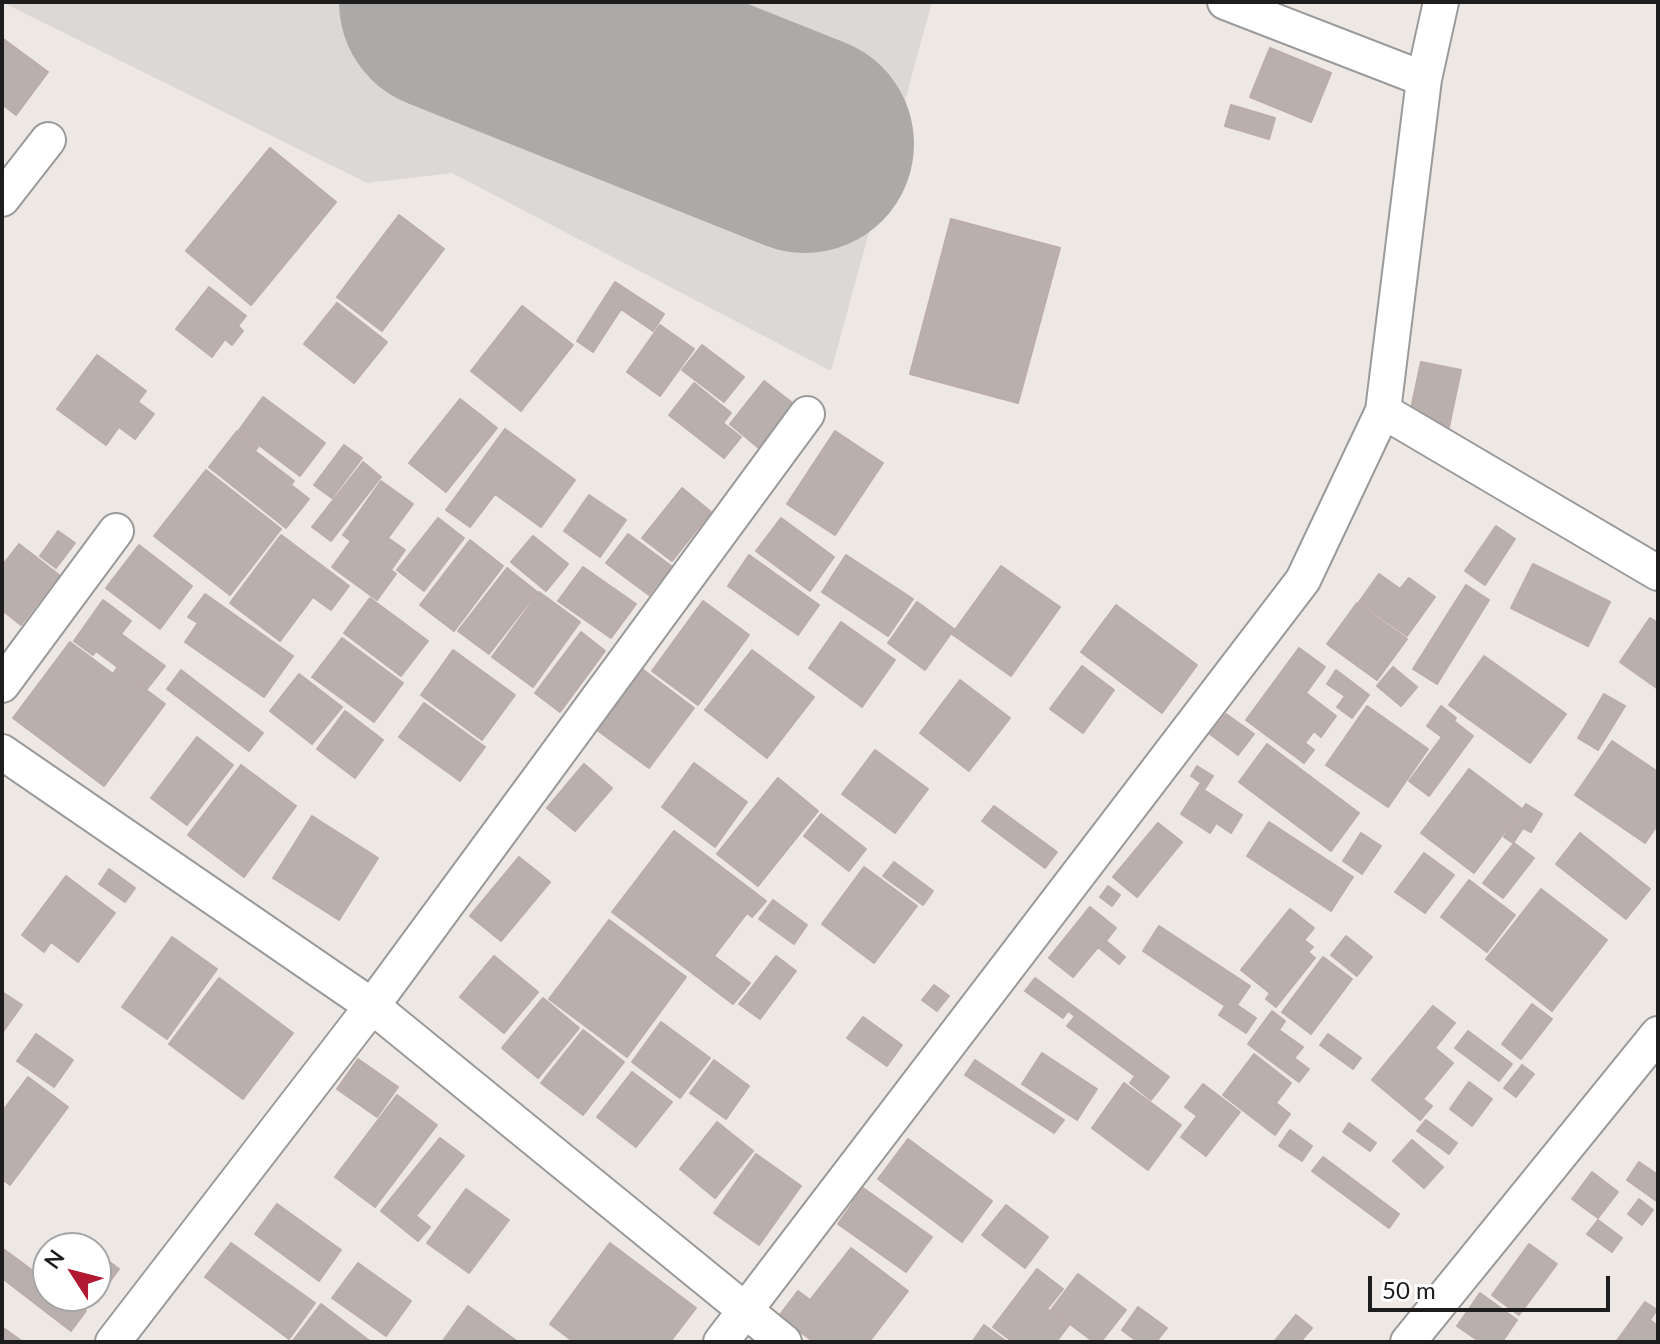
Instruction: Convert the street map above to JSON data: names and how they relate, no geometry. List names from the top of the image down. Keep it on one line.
{"scale_bar":"50 m","north":"top left"}
